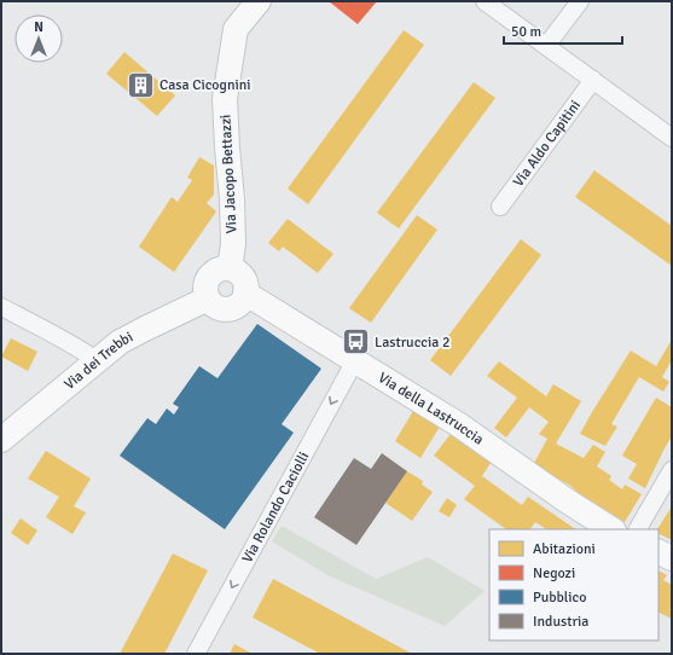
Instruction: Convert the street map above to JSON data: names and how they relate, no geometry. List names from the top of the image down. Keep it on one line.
{"streets":{"street":["Via Aldo Capitini","Via Jacopo Bettazzi","Via dei Trebbi","Via della Lastruccia","Via Rolando Caciolli"]},"crossings":[["Via Jacopo Bettazzi","Via dei Trebbi"],["Via Jacopo Bettazzi","Via della Lastruccia"],["Via dei Trebbi","Via della Lastruccia"],["Via della Lastruccia","Via Rolando Caciolli"]],"one_way":["Via Rolando Caciolli"],"places":{"building":["Casa Cicognini"],"bus stop":["Lastruccia 2"]},"legend":["Abitazioni","Negozi","Pubblico","Industria"],"scale_bar":"50 m","north":"top"}
